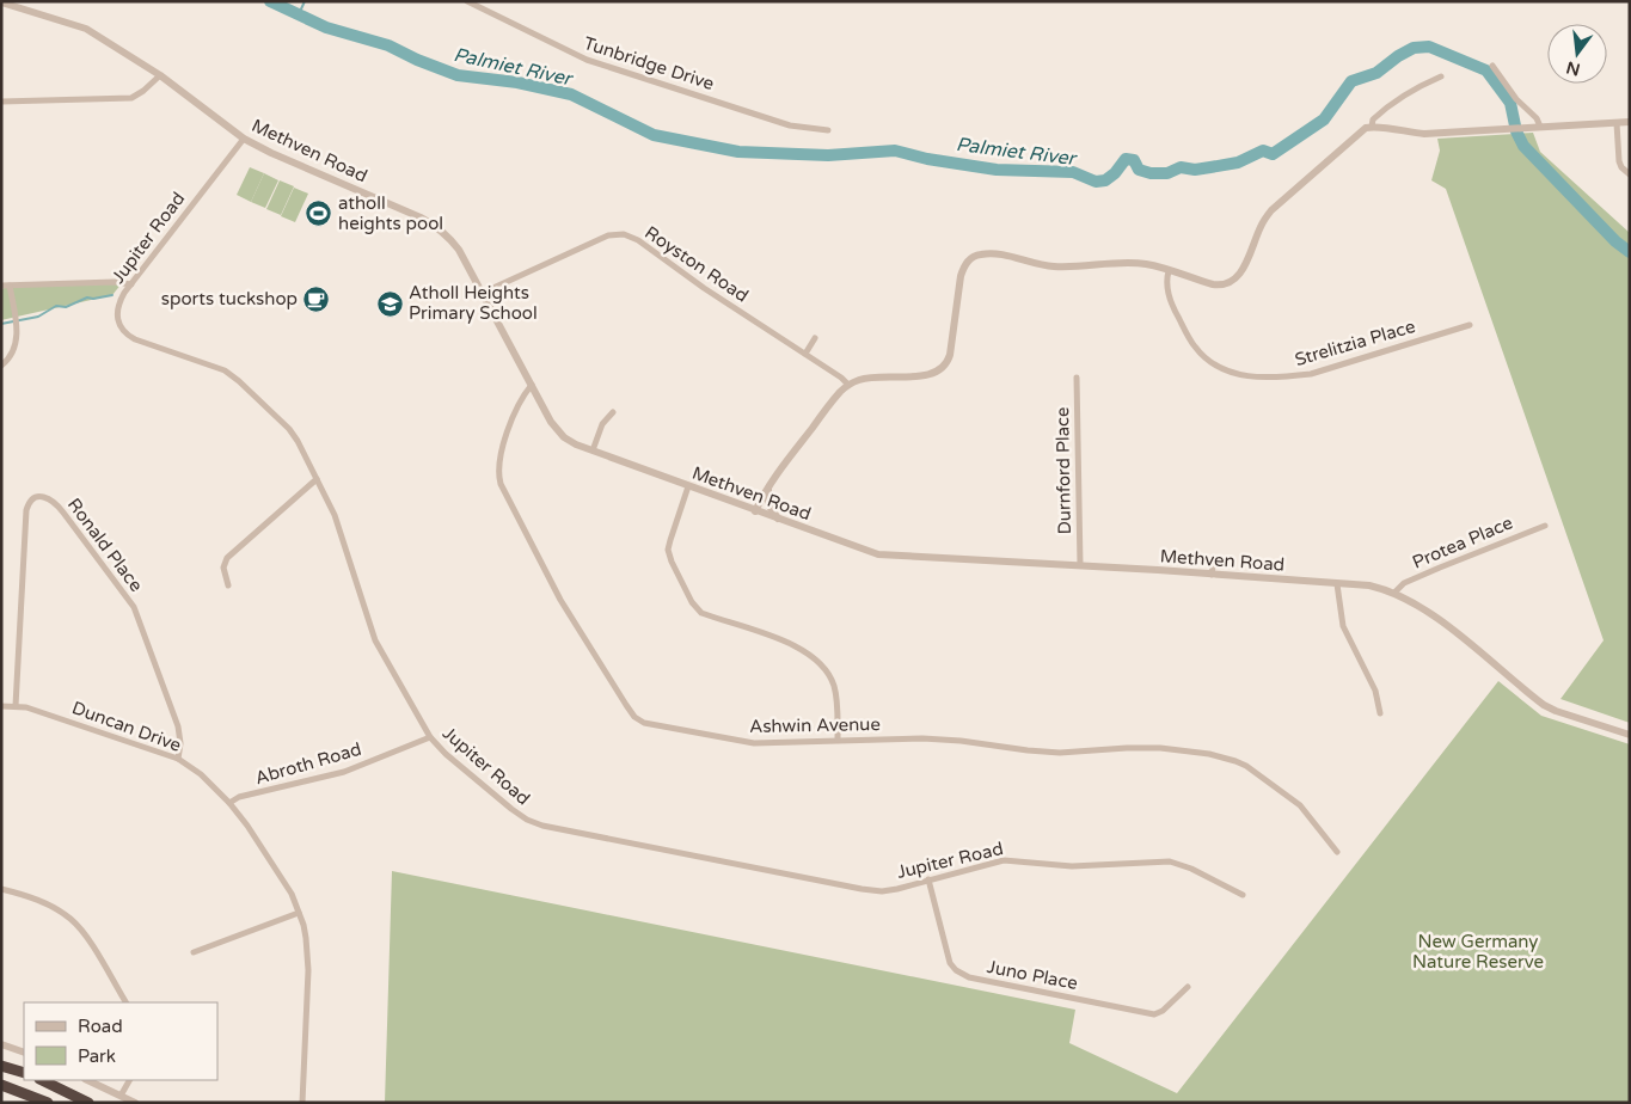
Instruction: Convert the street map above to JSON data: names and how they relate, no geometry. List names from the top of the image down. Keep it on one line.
{"streets":{"street":["Tunbridge Drive","Methven Road","Jupiter Road","Royston Road","Strelitzia Place","Durnford Place","Protea Place","Ronald Place","Ashwin Avenue","Duncan Drive","Abroth Road","Juno Place"]},"crossings":[["Methven Road","Jupiter Road"],["Methven Road","Royston Road"],["Methven Road","Durnford Place"],["Methven Road","Protea Place"],["Methven Road","Ashwin Avenue"],["Jupiter Road","Abroth Road"],["Jupiter Road","Juno Place"],["Ronald Place","Duncan Drive"],["Duncan Drive","Abroth Road"]],"water":["Palmiet River"],"parks":["New Germany Nature Reserve"],"places":{"sports":["atholl heights pool"],"cafe":["sports tuckshop"],"school or university":["Atholl Heights Primary School"]},"legend":["Road","Park"],"north":"bottom"}
